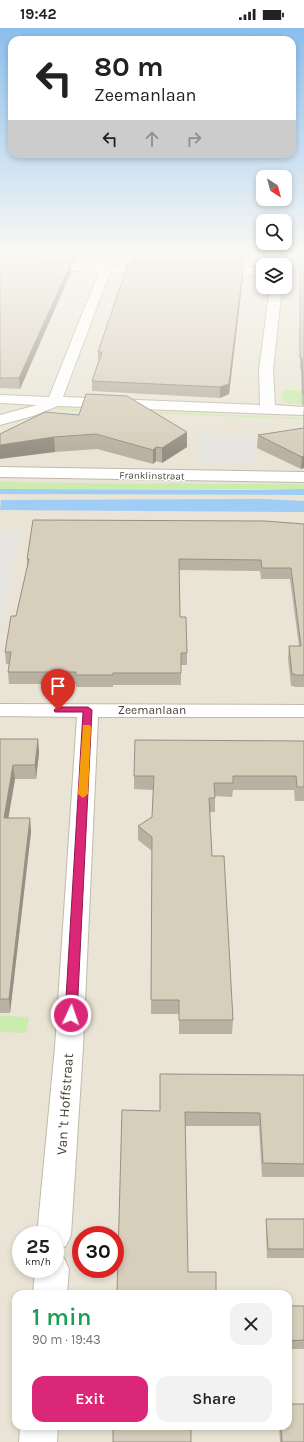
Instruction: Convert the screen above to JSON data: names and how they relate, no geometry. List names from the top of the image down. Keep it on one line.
{"streets":{"street":["Franklinstraat","Zeemanlaan","Van 't Hoffstraat"]},"crossings":[["Zeemanlaan","Van 't Hoffstraat"]],"north":"bottom right","page":{"status":"19:42","turn":["80 m","Zeemanlaan"],"speed":"25 km/h","limit":"30","heading":["1 min","90 m · 19:43"],"buttons":["Exit","Share"]}}
